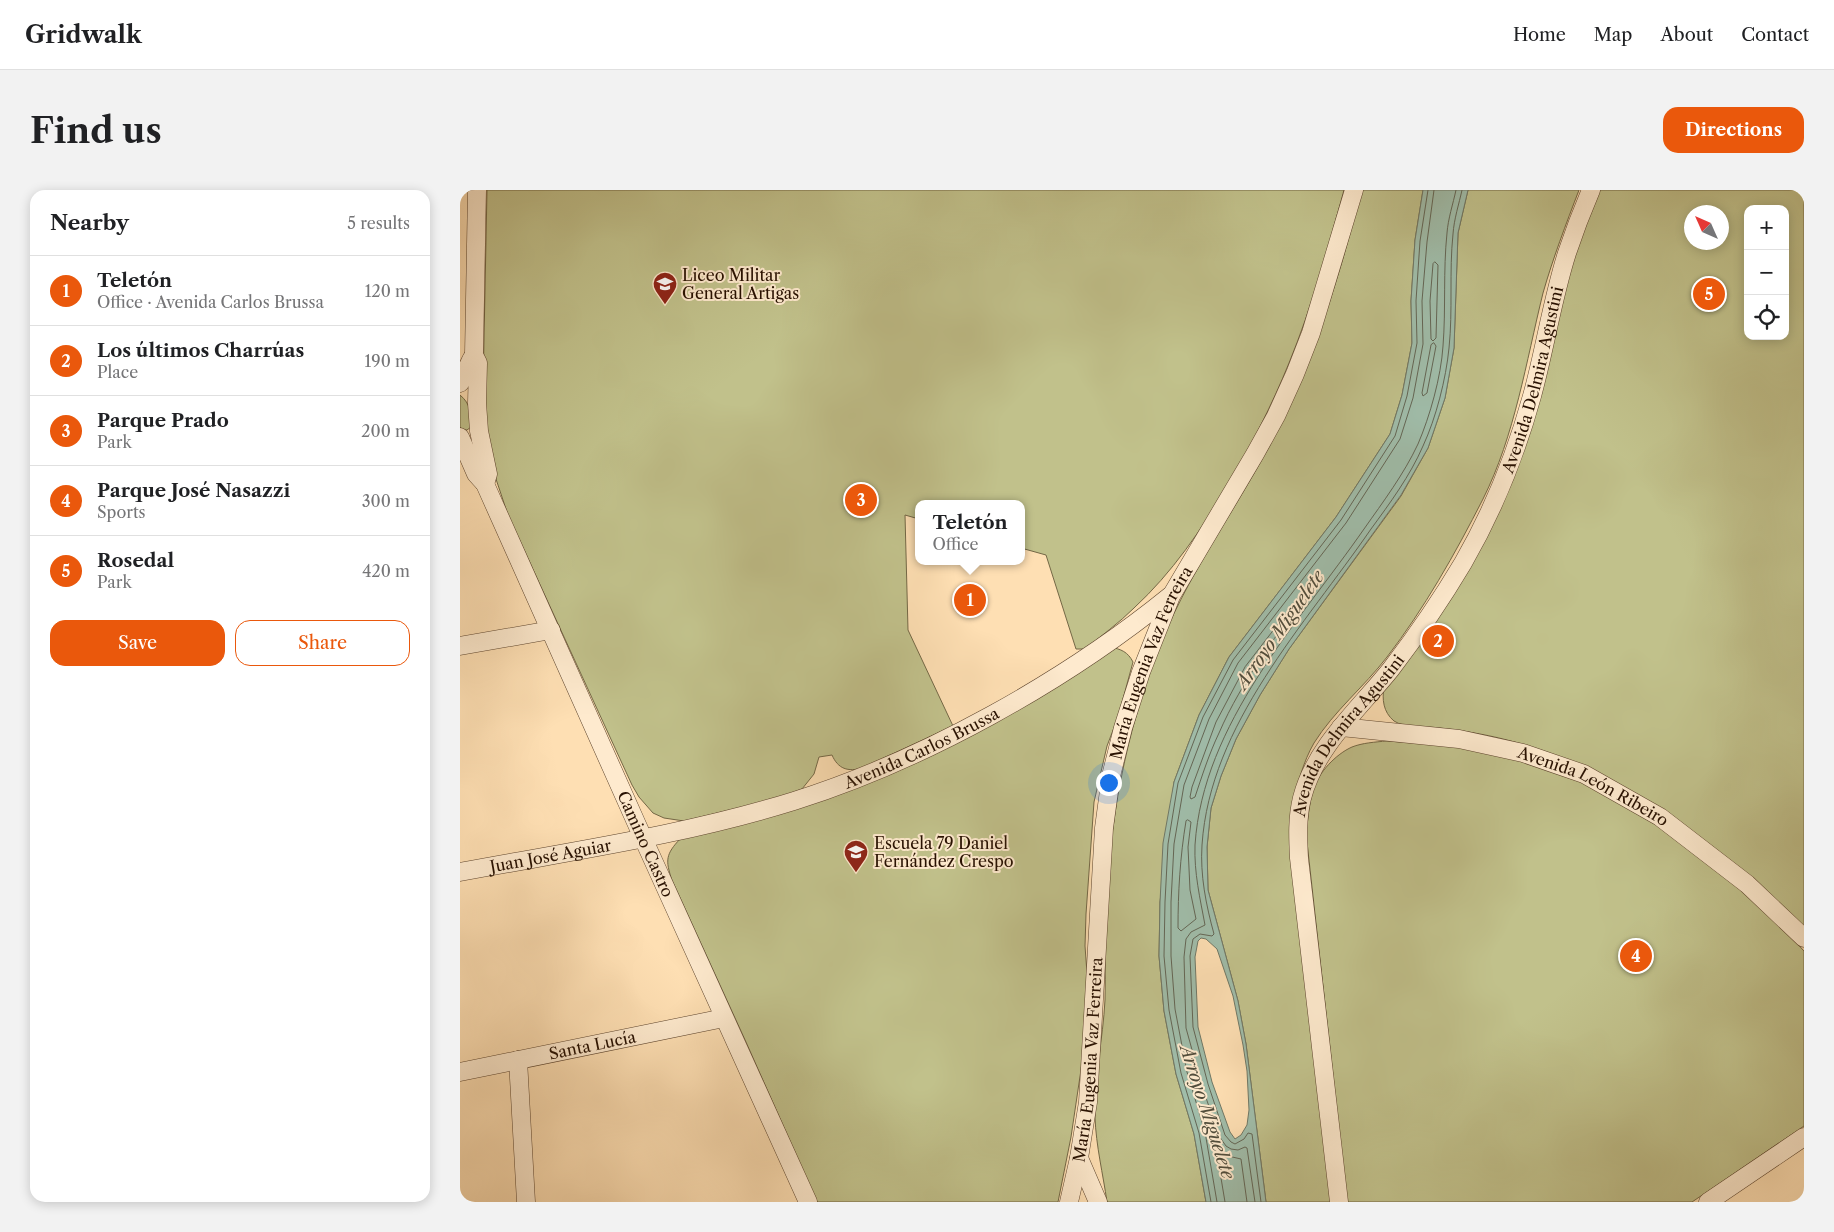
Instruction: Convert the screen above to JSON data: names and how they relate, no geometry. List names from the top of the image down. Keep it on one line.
{"streets":{"street":["Avenida Delmira Agustini","María Eugenia Vaz Ferreira","Avenida Carlos Brussa","Avenida León Ribeiro","Camino Castro","Juan José Aguiar","Santa Lucía"]},"crossings":[["Avenida Delmira Agustini","Avenida León Ribeiro"],["María Eugenia Vaz Ferreira","Avenida Carlos Brussa"],["Avenida Carlos Brussa","Camino Castro"],["Avenida Carlos Brussa","Juan José Aguiar"],["Camino Castro","Juan José Aguiar"],["Camino Castro","Santa Lucía"]],"water":["Arroyo Miguelete"],"places":{"school or university":["Liceo Militar General Artigas","Escuela 79 Daniel Fernández Crespo"]},"north":"top left","page":{"header":"Gridwalk","nav":["Home","Map","About","Contact"],"buttons":["Directions",["Save","Share"]],"title":"Find us","heading":["Nearby","5 results"],"map_buttons":["+","−"],"list":[{"mark":"1","name":"Teletón","note":"Office · Avenida Carlos Brussa","value":"120 m"},{"mark":"2","name":"Los últimos Charrúas","note":"Place","value":"190 m"},{"mark":"3","name":"Parque Prado","note":"Park","value":"200 m"},{"mark":"4","name":"Parque José Nasazzi","note":"Sports","value":"300 m"},{"mark":"5","name":"Rosedal","note":"Park","value":"420 m"}],"pins":["5","3","1","2","4"],"popup":["Teletón","Office"]}}
